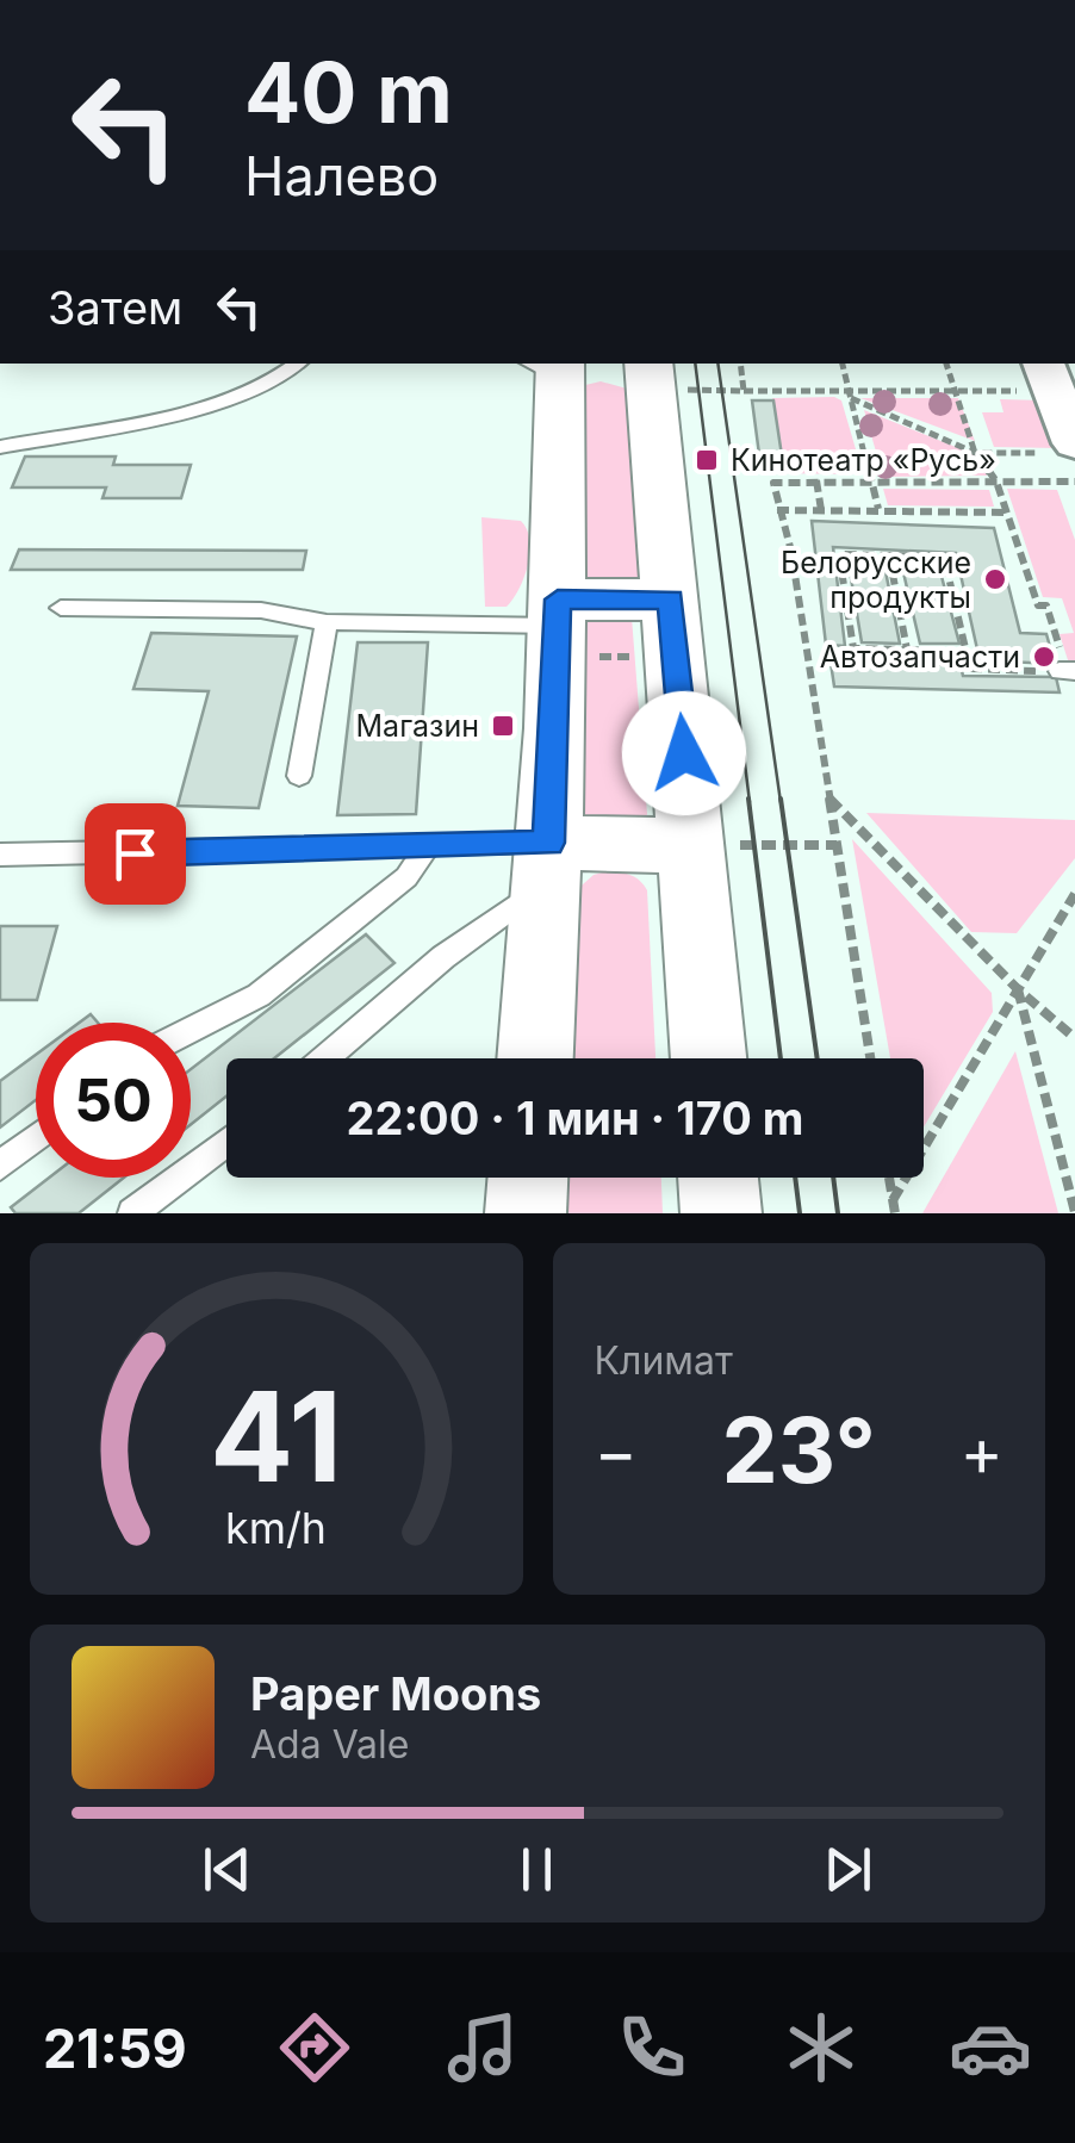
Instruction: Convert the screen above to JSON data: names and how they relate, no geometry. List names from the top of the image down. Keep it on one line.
{"places":{"transit":["Кинотеатр «Русь»","Магазин"],"other":["Белорусские продукты","Автозапчасти"]},"page":{"turn":["40 m","Налево"],"then":"Затем","limit":"50","trip":"22:00 · 1 мин · 170 m","tile":"Климат","heat":["−","23°","+"],"song":["Paper Moons","Ada Vale"],"tabs":"21:59","gauge":["41","km/h"]}}
